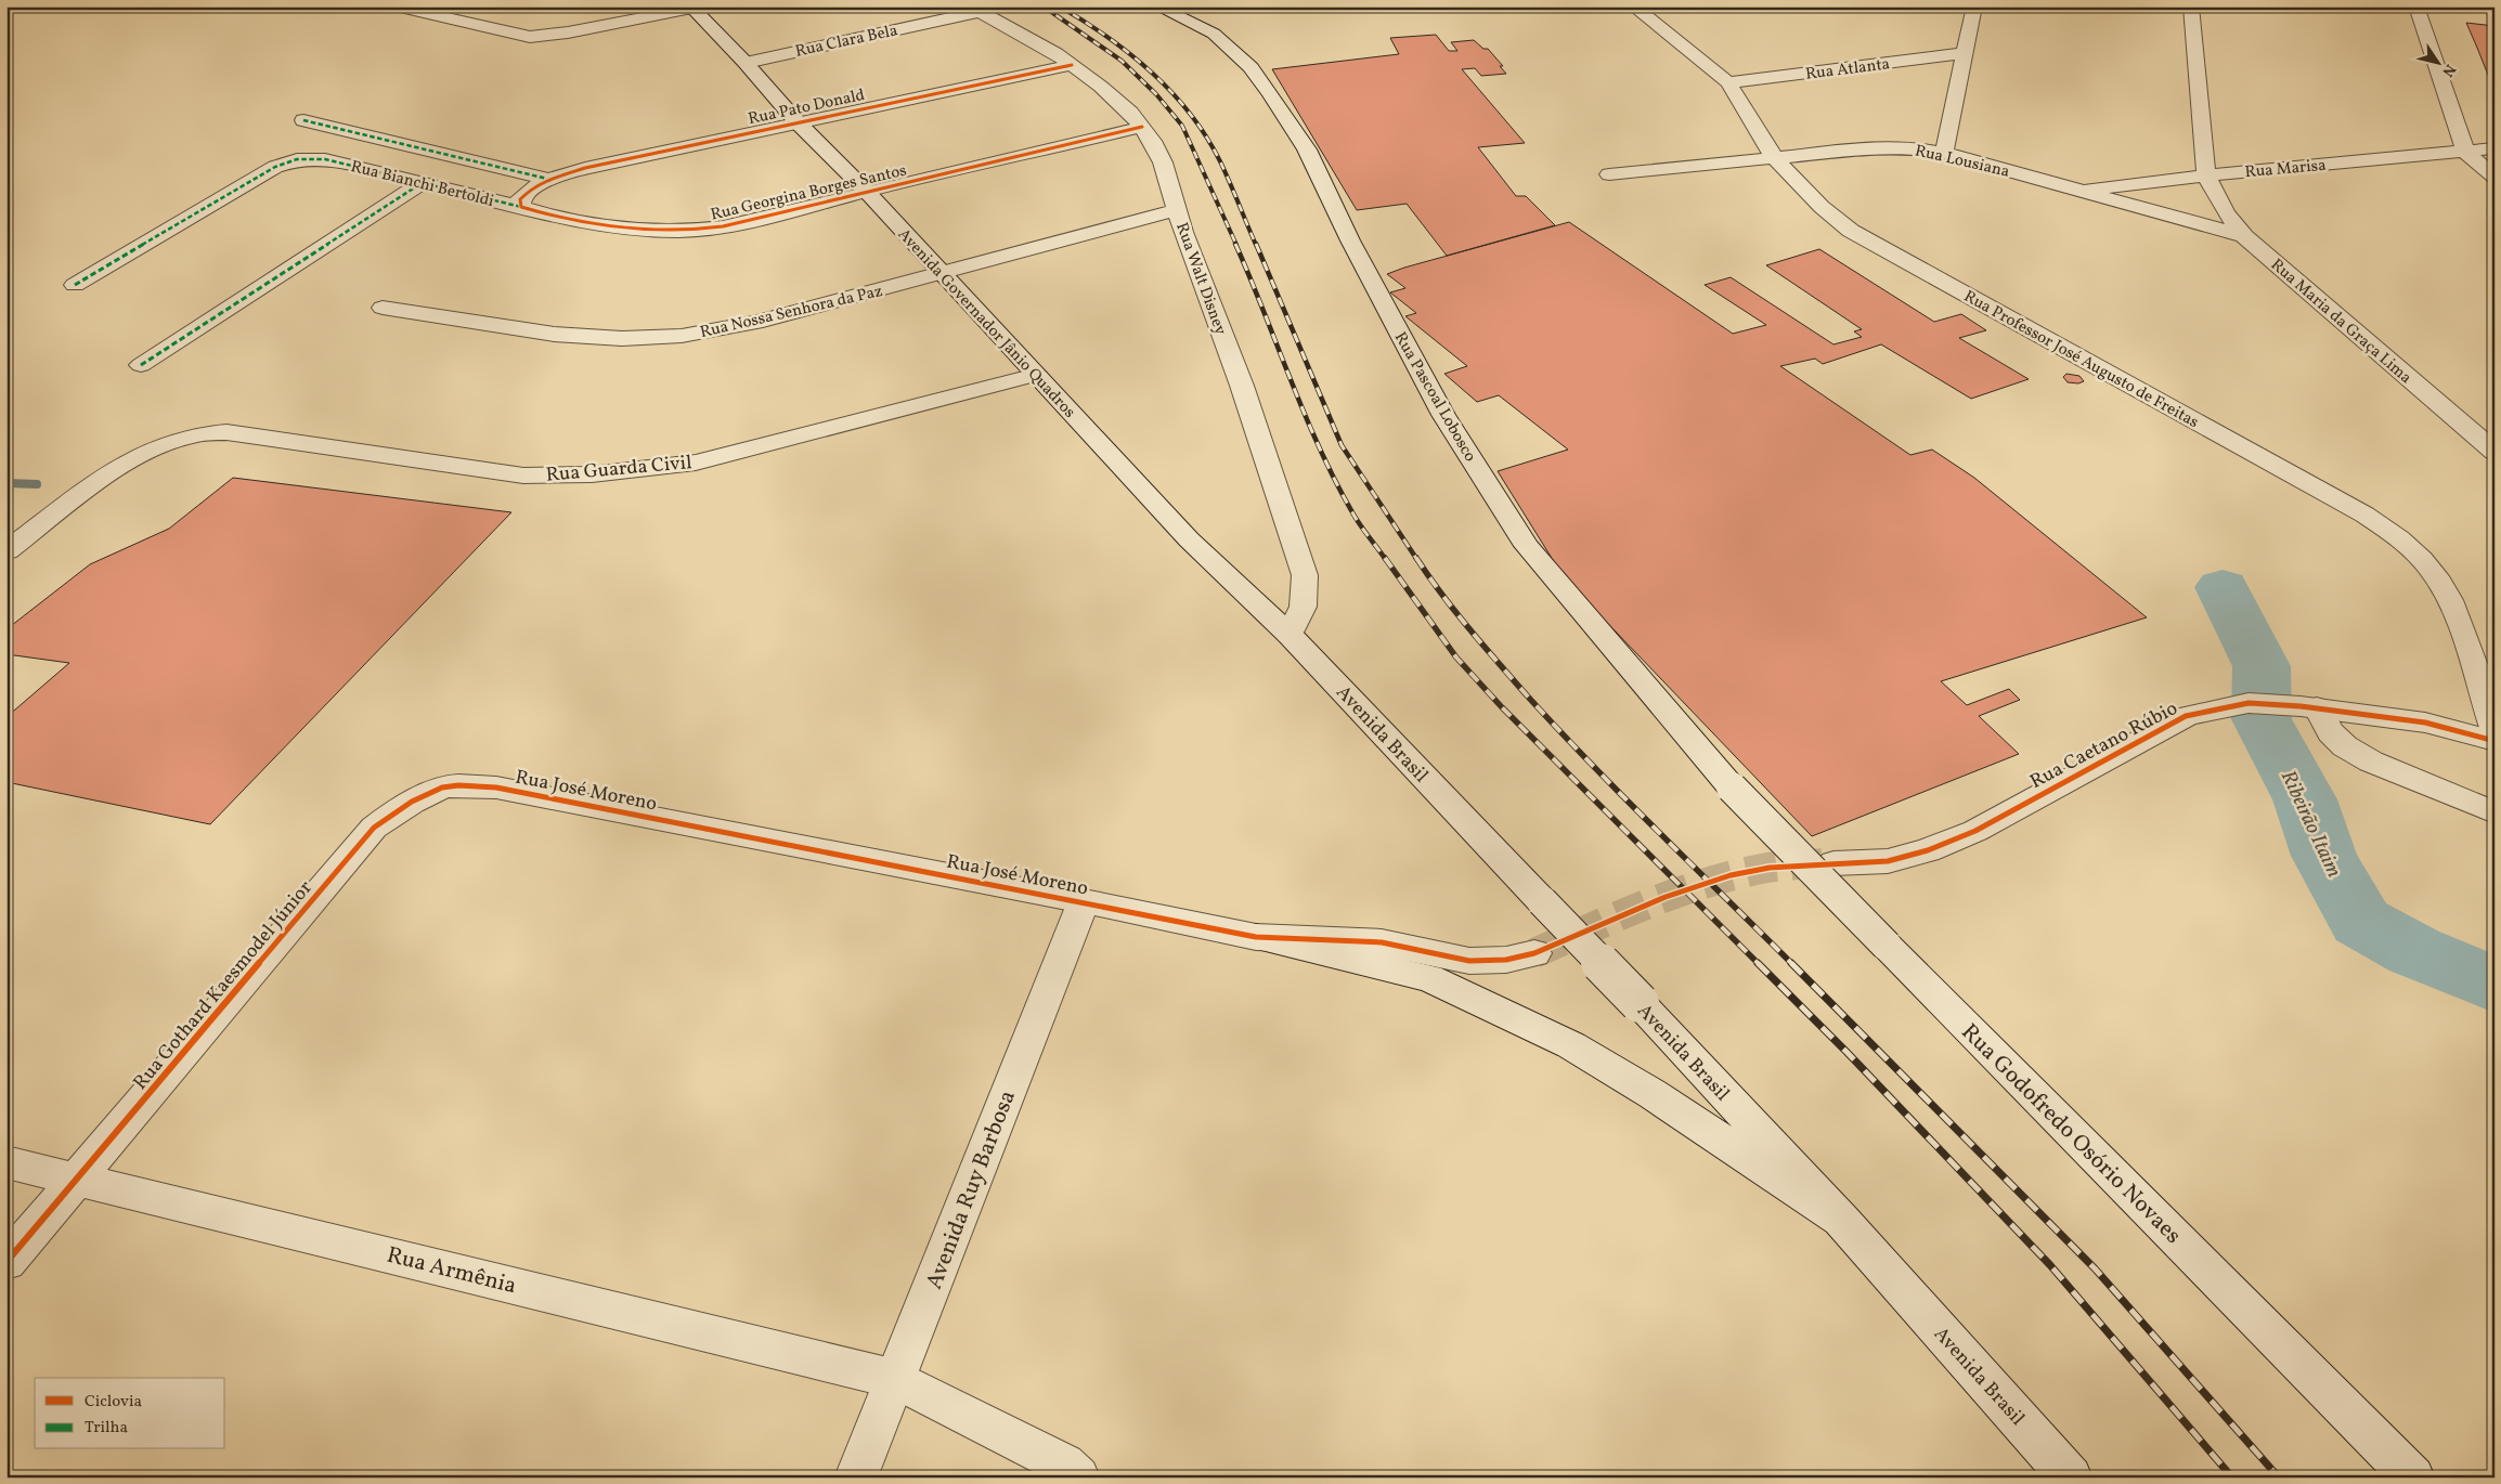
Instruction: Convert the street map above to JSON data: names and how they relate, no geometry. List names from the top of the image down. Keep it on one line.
{"streets":{"street":["Rua Clara Bela","Rua Atlanta","Rua Pato Donald","Rua Lousiana","Rua Marisa","Rua Bianchi Bertoldi","Rua Georgina Borges Santos","Rua Walt Disney","Rua Nossa Senhora da Paz","Rua Maria da Graça Lima","Avenida Governador Jânio Quadros","Rua Professor José Augusto de Freitas","Rua Pascoal Lobosco","Rua Guarda Civil","Avenida Brasil","Rua Caetano Rúbio","Rua José Moreno","Rua Gothard Kaesmodel Júnior","Rua Godofredo Osório Novaes","Avenida Ruy Barbosa","Rua Armênia"]},"crossings":[["Rua Clara Bela","Rua Walt Disney"],["Rua Clara Bela","Avenida Governador Jânio Quadros"],["Rua Atlanta","Rua Professor José Augusto de Freitas"],["Rua Pato Donald","Rua Walt Disney"],["Rua Pato Donald","Avenida Governador Jânio Quadros"],["Rua Lousiana","Rua Marisa"],["Rua Lousiana","Rua Maria da Graça Lima"],["Rua Lousiana","Rua Professor José Augusto de Freitas"],["Rua Marisa","Rua Maria da Graça Lima"],["Rua Bianchi Bertoldi","Rua Georgina Borges Santos"],["Rua Georgina Borges Santos","Rua Walt Disney"],["Rua Georgina Borges Santos","Avenida Governador Jânio Quadros"],["Rua Walt Disney","Rua Nossa Senhora da Paz"],["Rua Walt Disney","Avenida Governador Jânio Quadros"],["Rua Walt Disney","Avenida Brasil"],["Rua Nossa Senhora da Paz","Avenida Governador Jânio Quadros"],["Avenida Governador Jânio Quadros","Rua Guarda Civil"],["Avenida Governador Jânio Quadros","Avenida Brasil"],["Rua Pascoal Lobosco","Rua Godofredo Osório Novaes"],["Rua José Moreno","Rua Gothard Kaesmodel Júnior"],["Rua José Moreno","Avenida Ruy Barbosa"],["Rua Gothard Kaesmodel Júnior","Rua Armênia"],["Avenida Ruy Barbosa","Rua Armênia"]],"water":["Ribeirão Itaim"],"legend":["Ciclovia","Trilha"],"north":"bottom right"}
